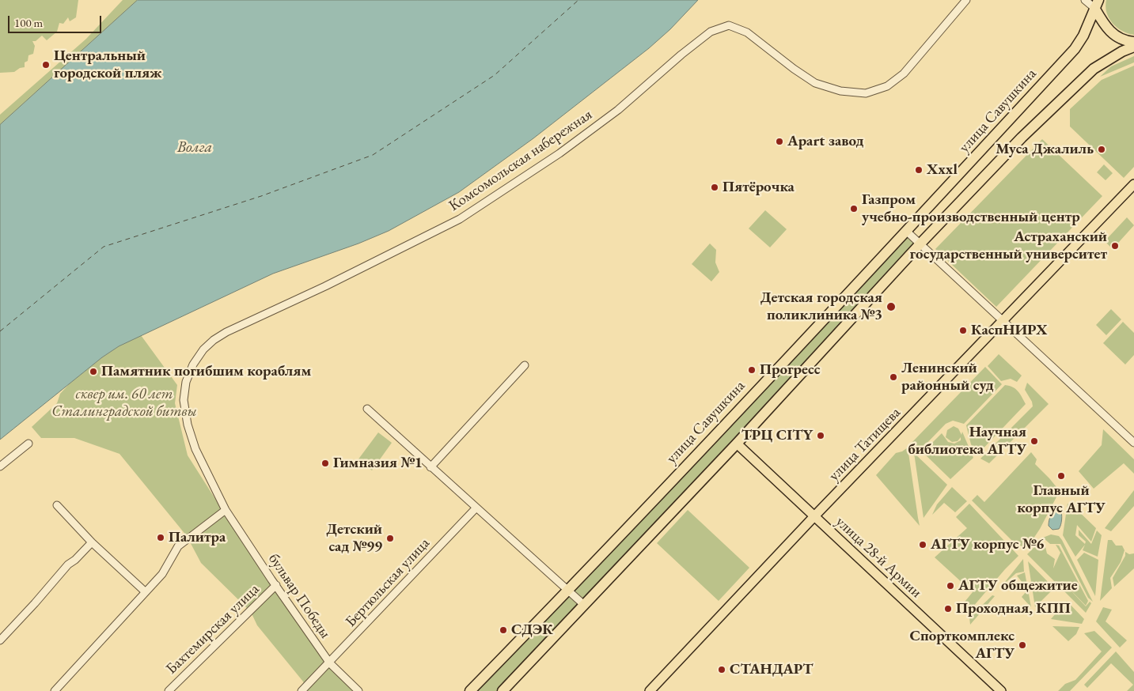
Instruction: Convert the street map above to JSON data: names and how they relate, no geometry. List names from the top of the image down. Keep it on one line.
{"streets":{"highway":["улица Савушкина"],"main road":["улица Татищева","улица 28-й Армии"],"street":["Комсомольская набережная","Бертюльская улица","бульвар Победы","Бахтемирская улица"]},"crossings":[["Комсомольская набережная","бульвар Победы"],["улица Татищева","улица 28-й Армии"],["Бертюльская улица","бульвар Победы"],["бульвар Победы","Бахтемирская улица"]],"water":["Волга"],"parks":["сквер им. 60 лет Сталинградской битвы"],"places":["Центральный городской пляж","Apart завод","Муса Джалиль","Xxxl","Пятёрочка","Газпром учебно-производственный центр","Астраханский государственный университет","Детская городская поликлиника №3","КаспНИРХ","Прогресс","Памятник погибшим кораблям","Ленинский районный суд","ТРЦ CITY","Научная библиотека АГТУ","Гимназия №1","Главный корпус АГТУ","Палитра","Детский сад №99","АГТУ корпус №6","АГТУ общежитие","Проходная, КПП","СДЭК","Спорткомплекс АГТУ","СТАНДАРТ"],"scale_bar":"100 m"}
